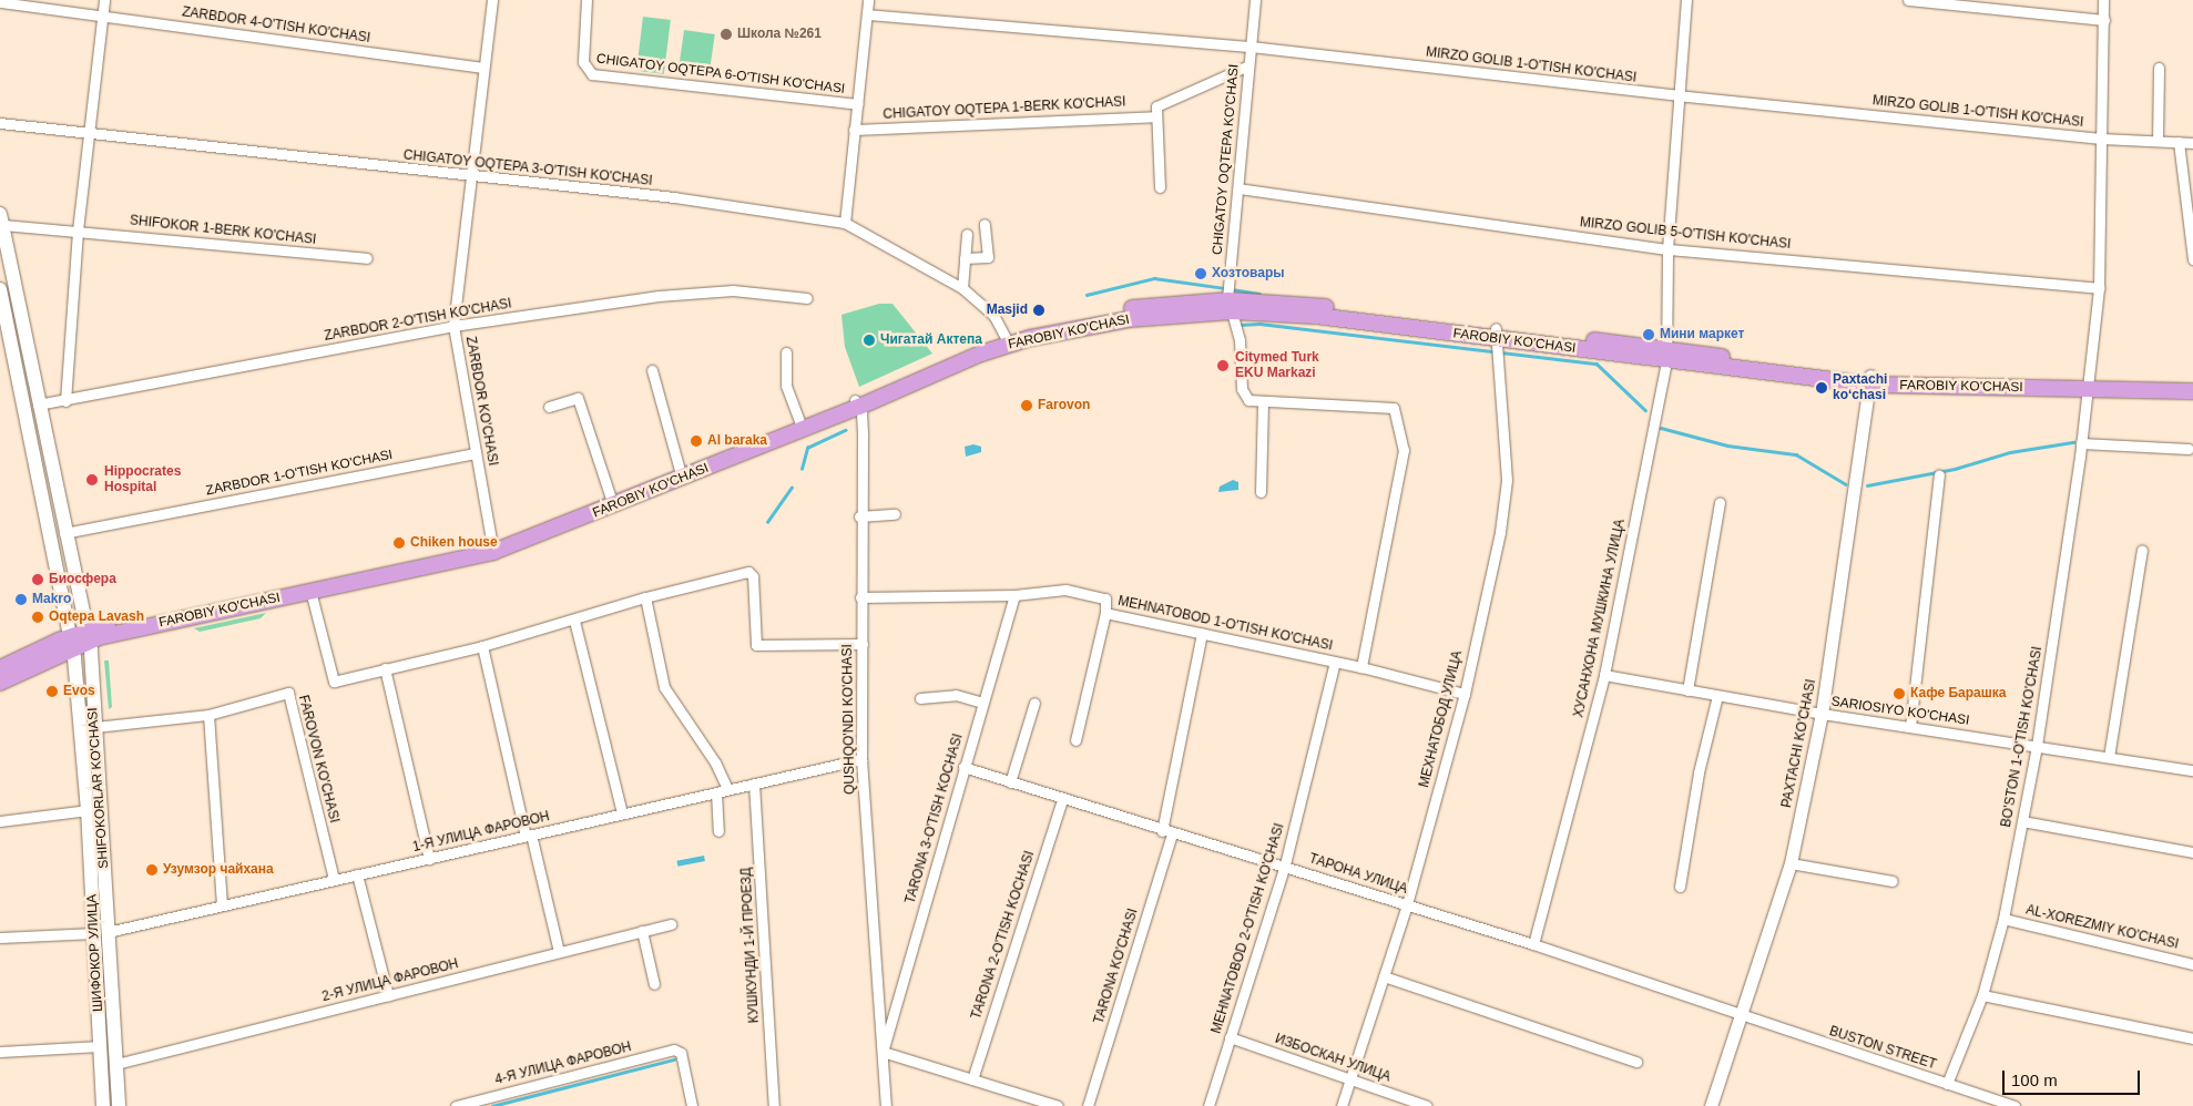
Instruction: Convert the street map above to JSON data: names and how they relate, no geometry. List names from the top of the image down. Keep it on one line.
{"streets":{"main road":["FAROBIY KO'CHASI","SHIFOKORLAR KO'CHASI","ШИФОКОР УЛИЦА"],"street":["ZARBDOR 4-O'TISH KO'CHASI","MIRZO GOLIB 1-O'TISH KO'CHASI","CHIGATOY OQTEPA 6-O'TISH KO'CHASI","CHIGATOY OQTEPA 1-BERK KO'CHASI","CHIGATOY OQTEPA KO'CHASI","CHIGATOY OQTEPA 3-O'TISH KO'CHASI","SHIFOKOR 1-BERK KO'CHASI","MIRZO GOLIB 5-O'TISH KO'CHASI","ZARBDOR 2-O'TISH KO'CHASI","ZARBDOR KO'CHASI","ZARBDOR 1-O'TISH KO'CHASI","ХУСАНХОНА МУШКИНА УЛИЦА","MEHNATOBOD 1-O'TISH KO'CHASI","SARIOSIYO KO'CHASI","QUSHQO'NDI KO'CHASI","МЕХНАТОБОД УЛИЦА","BO'STON 1-O'TISH KO'CHASI","PAXTACHI KO'CHASI","FAROVON KO'CHASI","TARONA 3-O'TISH KOCHASI","1-Я УЛИЦА ФАРОВОН","ТАРОНА УЛИЦА","AL-XOREZMIY KO'CHASI","MEHNATOBOD 2-O'TISH KO'CHASI","TARONA 2-O'TISH KOCHASI","КУШКУНДИ 1-Й ПРОЕЗД","TARONA KO'CHASI","2-Я УЛИЦА ФАРОВОН","BUSTON STREET","ИЗБОСКАН УЛИЦА","4-Я УЛИЦА ФАРОВОН"]},"crossings":[["ZARBDOR 4-O'TISH KO'CHASI","ZARBDOR KO'CHASI"],["MIRZO GOLIB 1-O'TISH KO'CHASI","CHIGATOY OQTEPA KO'CHASI"],["MIRZO GOLIB 1-O'TISH KO'CHASI","ХУСАНХОНА МУШКИНА УЛИЦА"],["MIRZO GOLIB 1-O'TISH KO'CHASI","BO'STON 1-O'TISH KO'CHASI"],["CHIGATOY OQTEPA KO'CHASI","MIRZO GOLIB 5-O'TISH KO'CHASI"],["CHIGATOY OQTEPA KO'CHASI","FAROBIY KO'CHASI"],["CHIGATOY OQTEPA 3-O'TISH KO'CHASI","FAROBIY KO'CHASI"],["CHIGATOY OQTEPA 3-O'TISH KO'CHASI","ZARBDOR KO'CHASI"],["SHIFOKOR 1-BERK KO'CHASI","SHIFOKORLAR KO'CHASI"],["MIRZO GOLIB 5-O'TISH KO'CHASI","ХУСАНХОНА МУШКИНА УЛИЦА"],["MIRZO GOLIB 5-O'TISH KO'CHASI","BO'STON 1-O'TISH KO'CHASI"],["ZARBDOR 2-O'TISH KO'CHASI","ZARBDOR KO'CHASI"],["ZARBDOR 2-O'TISH KO'CHASI","SHIFOKORLAR KO'CHASI"],["FAROBIY KO'CHASI","ZARBDOR KO'CHASI"],["FAROBIY KO'CHASI","ХУСАНХОНА МУШКИНА УЛИЦА"],["FAROBIY KO'CHASI","QUSHQO'NDI KO'CHASI"],["FAROBIY KO'CHASI","МЕХНАТОБОД УЛИЦА"],["FAROBIY KO'CHASI","BO'STON 1-O'TISH KO'CHASI"],["FAROBIY KO'CHASI","PAXTACHI KO'CHASI"],["FAROBIY KO'CHASI","SHIFOKORLAR KO'CHASI"],["FAROBIY KO'CHASI","ШИФОКОР УЛИЦА"],["ZARBDOR KO'CHASI","ZARBDOR 1-O'TISH KO'CHASI"],["ZARBDOR 1-O'TISH KO'CHASI","SHIFOKORLAR KO'CHASI"],["ХУСАНХОНА МУШКИНА УЛИЦА","SARIOSIYO KO'CHASI"],["ХУСАНХОНА МУШКИНА УЛИЦА","ТАРОНА УЛИЦА"],["MEHNATOBOD 1-O'TISH KO'CHASI","QUSHQO'NDI KO'CHASI"],["MEHNATOBOD 1-O'TISH KO'CHASI","МЕХНАТОБОД УЛИЦА"],["MEHNATOBOD 1-O'TISH KO'CHASI","TARONA 3-O'TISH KOCHASI"],["MEHNATOBOD 1-O'TISH KO'CHASI","MEHNATOBOD 2-O'TISH KO'CHASI"],["MEHNATOBOD 1-O'TISH KO'CHASI","TARONA KO'CHASI"],["SARIOSIYO KO'CHASI","BO'STON 1-O'TISH KO'CHASI"],["SARIOSIYO KO'CHASI","PAXTACHI KO'CHASI"],["QUSHQO'NDI KO'CHASI","TARONA 3-O'TISH KOCHASI"],["QUSHQO'NDI KO'CHASI","1-Я УЛИЦА ФАРОВОН"],["МЕХНАТОБОД УЛИЦА","ТАРОНА УЛИЦА"],["МЕХНАТОБОД УЛИЦА","ИЗБОСКАН УЛИЦА"],["BO'STON 1-O'TISH KO'CHASI","AL-XOREZMIY KO'CHASI"],["BO'STON 1-O'TISH KO'CHASI","BUSTON STREET"],["PAXTACHI KO'CHASI","ТАРОНА УЛИЦА"],["PAXTACHI KO'CHASI","BUSTON STREET"],["FAROVON KO'CHASI","SHIFOKORLAR KO'CHASI"],["FAROVON KO'CHASI","1-Я УЛИЦА ФАРОВОН"],["SHIFOKORLAR KO'CHASI","1-Я УЛИЦА ФАРОВОН"],["SHIFOKORLAR KO'CHASI","ШИФОКОР УЛИЦА"],["SHIFOKORLAR KO'CHASI","2-Я УЛИЦА ФАРОВОН"],["TARONA 3-O'TISH KOCHASI","ТАРОНА УЛИЦА"],["1-Я УЛИЦА ФАРОВОН","КУШКУНДИ 1-Й ПРОЕЗД"],["1-Я УЛИЦА ФАРОВОН","ШИФОКОР УЛИЦА"],["ТАРОНА УЛИЦА","MEHNATOBOD 2-O'TISH KO'CHASI"],["ТАРОНА УЛИЦА","TARONA 2-O'TISH KOCHASI"],["ТАРОНА УЛИЦА","TARONA KO'CHASI"],["ТАРОНА УЛИЦА","BUSTON STREET"],["MEHNATOBOD 2-O'TISH KO'CHASI","ИЗБОСКАН УЛИЦА"]],"places":["Школа №261","Хозтовары","Masjid","Мини маркет","Чигатай Актепа","Citymed Turk EKU Markazi","Paxtachi koʻchasi","Farovon","Al baraka","Hippocrates Hospital","Chiken house","Биосфера","Makro","Oqtepa Lavash","Evos","Кафе Барашка","Узумзор чайхана"],"scale_bar":"100 m"}
